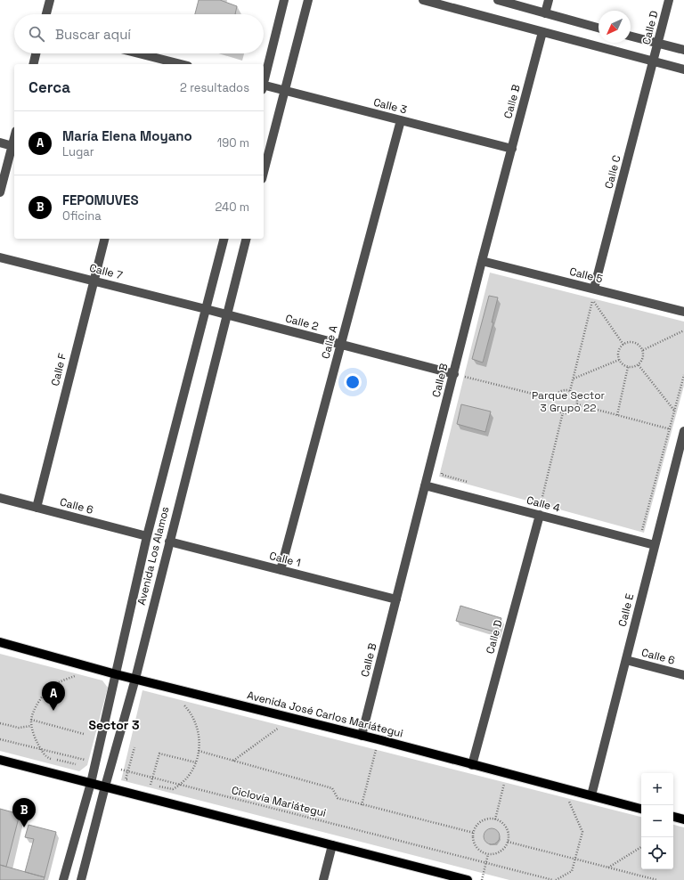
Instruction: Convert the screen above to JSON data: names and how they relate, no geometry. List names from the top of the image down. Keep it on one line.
{"streets":{"main road":["Avenida José Carlos Mariátegui"],"street":["Calle D","Calle B","Calle 3","Calle C","Calle 7","Calle 5","Calle 2","Calle A","Calle F","Calle 4","Calle 6","Avenida Los Alamos","Calle 1","Calle E"],"path":["Ciclovía Mariátegui"]},"crossings":[["Calle D","Calle C"],["Calle D","Calle 4"],["Calle D","Avenida José Carlos Mariátegui"],["Calle B","Calle 3"],["Calle B","Calle 5"],["Calle B","Calle 2"],["Calle B","Calle 4"],["Calle B","Calle 1"],["Calle B","Avenida José Carlos Mariátegui"],["Calle 3","Calle A"],["Calle C","Calle 5"],["Calle 7","Calle 2"],["Calle 7","Calle F"],["Calle 7","Avenida Los Alamos"],["Calle 2","Calle A"],["Calle 2","Avenida Los Alamos"],["Calle A","Calle 1"],["Calle F","Calle 6"],["Calle 4","Calle E"],["Calle 6","Avenida Los Alamos"],["Calle 6","Calle E"],["Avenida Los Alamos","Calle 1"],["Avenida Los Alamos","Avenida José Carlos Mariátegui"],["Avenida Los Alamos","Ciclovía Mariátegui"],["Calle E","Avenida José Carlos Mariátegui"]],"districts":["Sector 3"],"parks":["Parque Sector 3 Grupo 22"],"north":"bottom left","page":{"search":"Buscar aquí","heading":["Cerca","2 resultados"],"list":[{"mark":"A","name":"María Elena Moyano","note":"Lugar","value":"190 m"},{"mark":"B","name":"FEPOMUVES","note":"Oficina","value":"240 m"}],"pins":["A","B"],"map_buttons":["+","−"]}}
